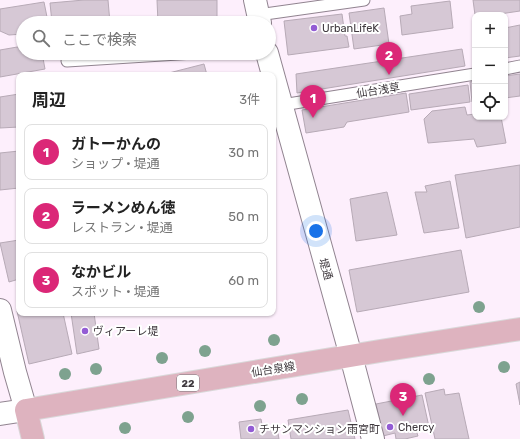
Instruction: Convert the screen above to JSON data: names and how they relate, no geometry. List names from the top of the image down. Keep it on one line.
{"streets":{"main road":["仙台泉線","22"],"street":["堤通"],"lane":["仙台浅草"]},"crossings":[["仙台浅草","堤通"],["堤通","仙台泉線"]],"places":["UrbanLifeK","ヴィアーレ堤","Chercy","チサンマンション雨宮町"],"page":{"map_buttons":["+","−"],"search":"ここで検索","pins":["2","1","3"],"heading":["周辺","3件"],"list":[{"mark":"1","name":"ガトーかんの","note":"ショップ · 堤通","value":"30 m"},{"mark":"2","name":"ラーメンめん徳","note":"レストラン · 堤通","value":"50 m"},{"mark":"3","name":"なかビル","note":"スポット · 堤通","value":"60 m"}]}}
